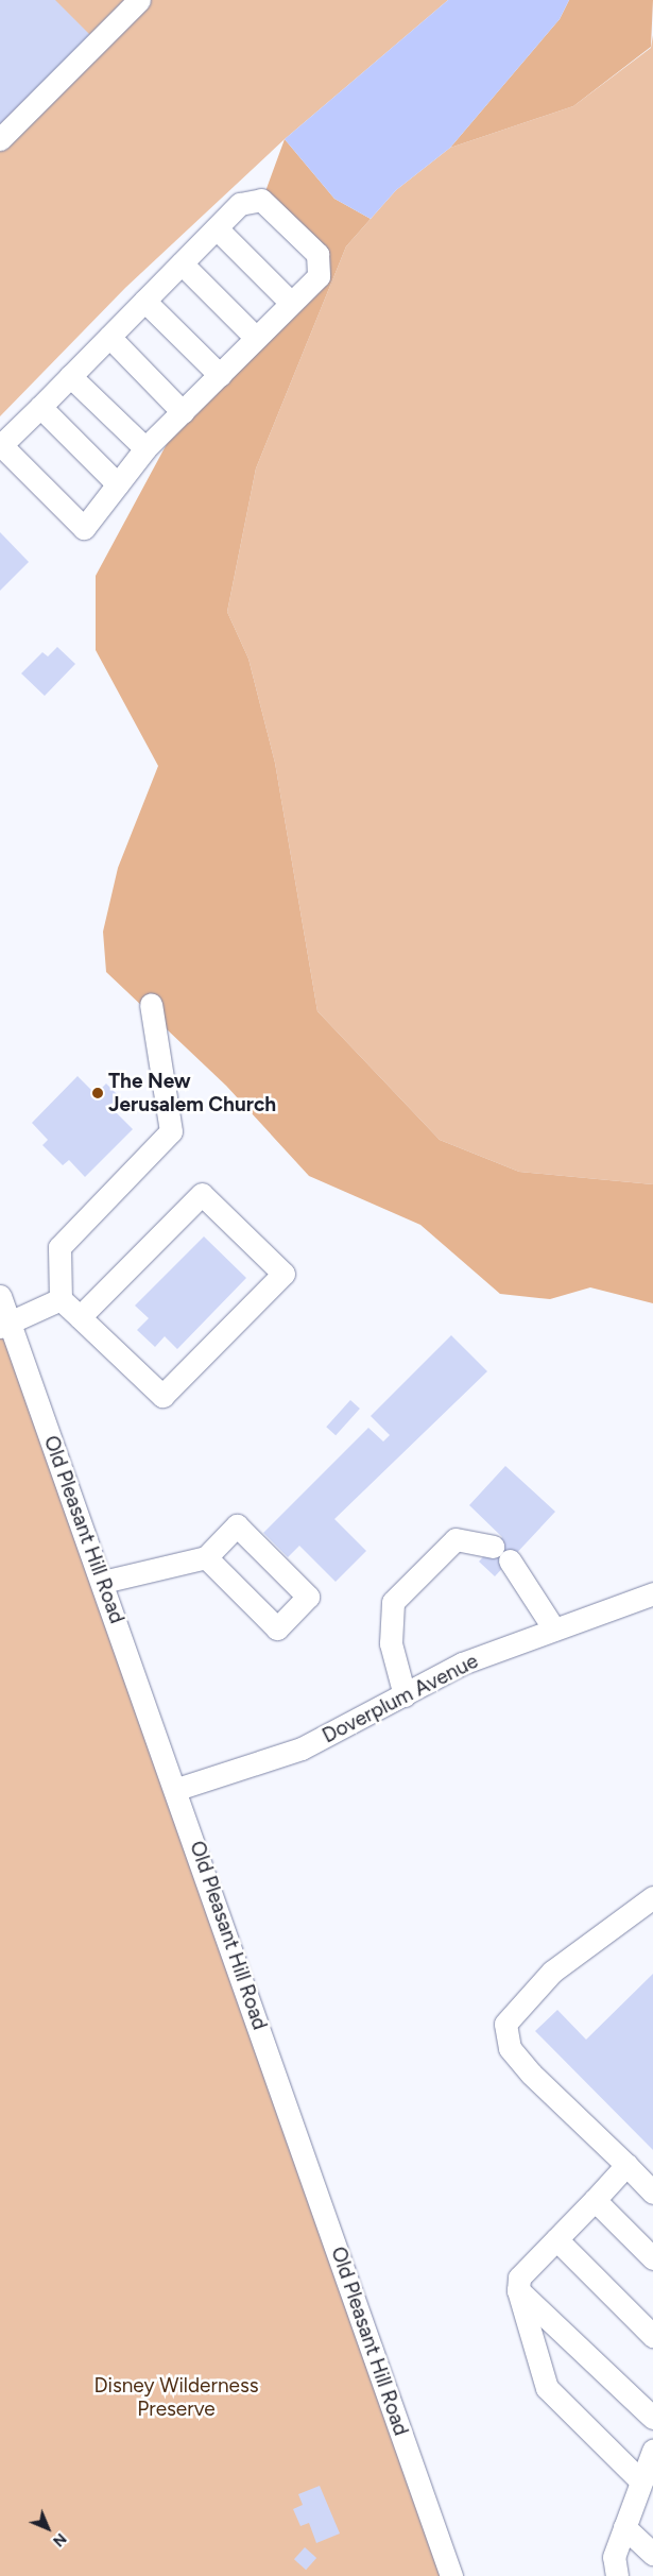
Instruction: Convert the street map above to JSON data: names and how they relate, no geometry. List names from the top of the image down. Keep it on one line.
{"streets":{"street":["Old Pleasant Hill Road","Doverplum Avenue"]},"crossings":[["Old Pleasant Hill Road","Doverplum Avenue"]],"parks":["Disney Wilderness Preserve"],"places":["The New Jerusalem Church"],"north":"bottom right"}
